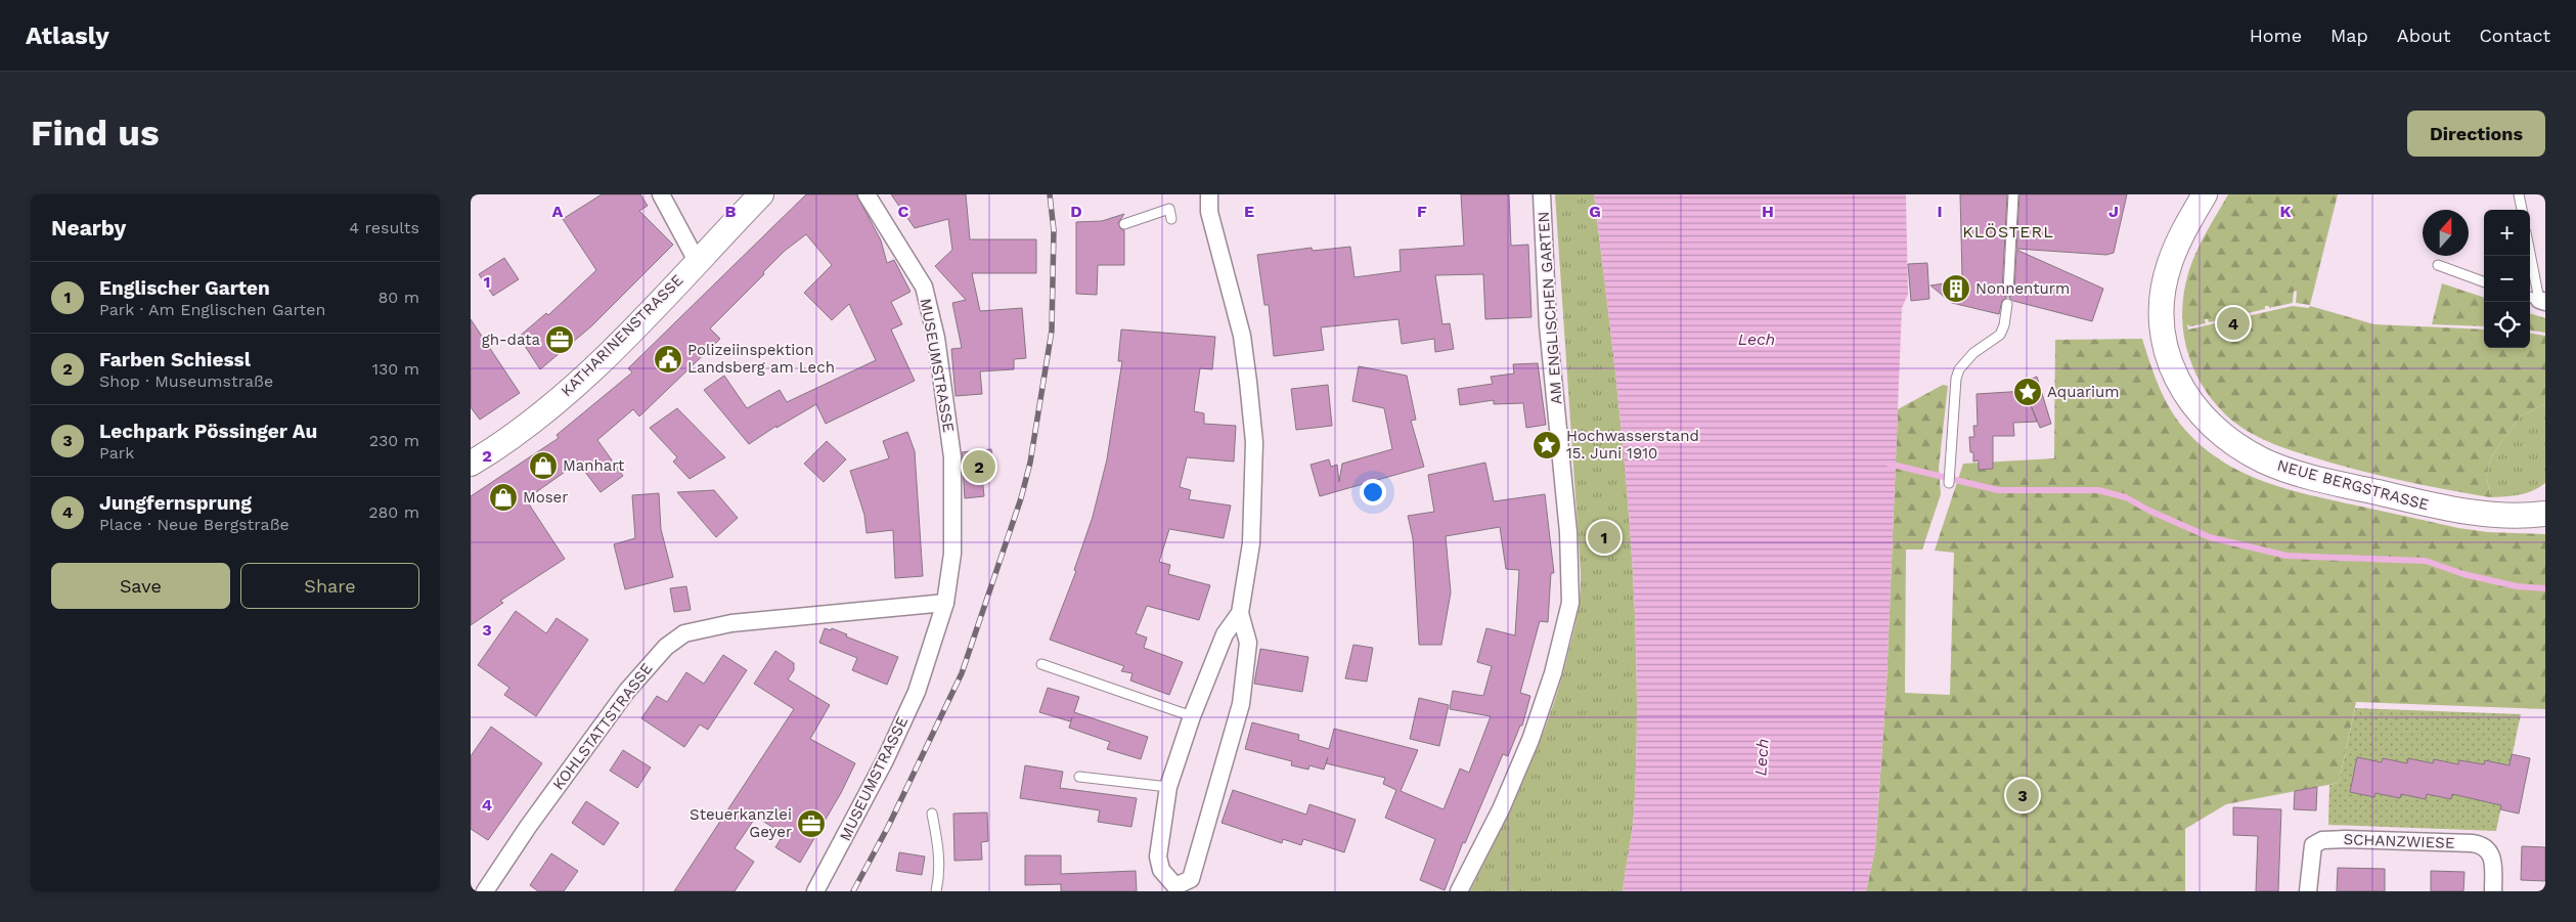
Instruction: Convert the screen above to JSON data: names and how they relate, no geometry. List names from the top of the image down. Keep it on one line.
{"streets":{"main road":["KATHARINENSTRASSE","NEUE BERGSTRASSE"],"street":["AM ENGLISCHEN GARTEN","MUSEUMSTRASSE","KOHLSTATTSTRASSE","SCHANZWIESE"]},"crossings":[["MUSEUMSTRASSE","KOHLSTATTSTRASSE"]],"districts":["KLÖSTERL"],"water":["Lech"],"places":{"building":["Nonnenturm"],"office":["gh-data","Steuerkanzlei Geyer"],"public building":["Polizeiinspektion Landsberg am Lech"],"place":["Aquarium","Hochwasserstand 15. Juni 1910"],"shop":["Manhart","Moser"]},"north":"top","page":{"header":"Atlasly","nav":["Home","Map","About","Contact"],"buttons":["Directions",["Save","Share"]],"title":"Find us","heading":["Nearby","4 results"],"map_buttons":["+","−"],"list":[{"mark":"1","name":"Englischer Garten","note":"Park · Am Englischen Garten","value":"80 m"},{"mark":"2","name":"Farben Schiessl","note":"Shop · Museumstraße","value":"130 m"},{"mark":"3","name":"Lechpark Pössinger Au","note":"Park","value":"230 m"},{"mark":"4","name":"Jungfernsprung","note":"Place · Neue Bergstraße","value":"280 m"}],"pins":["4","2","1","3"]},"grid":{"columns":["A","B","C","D","E","F","G","H","I","J","K"],"rows":["1","2","3","4"]}}
